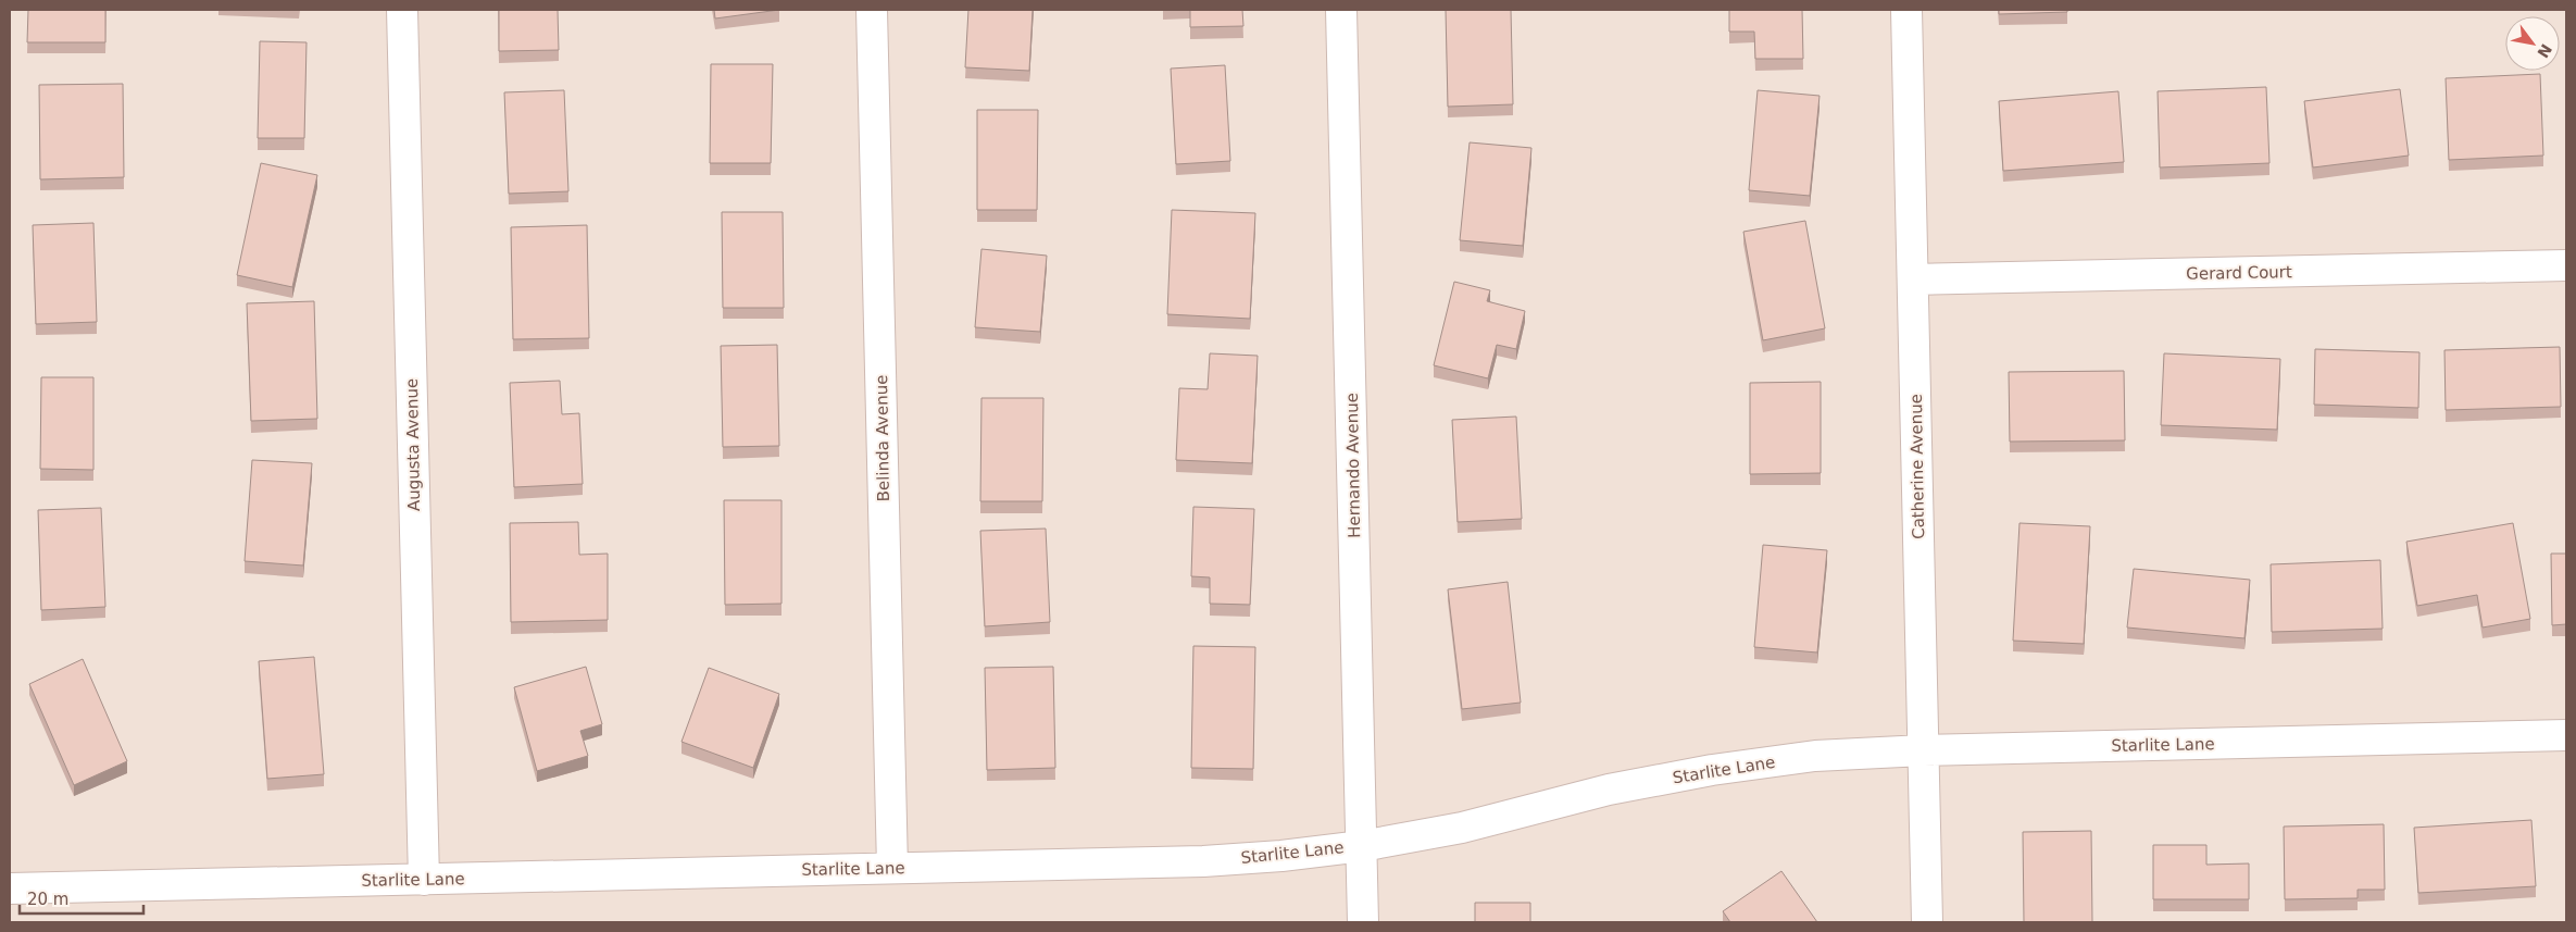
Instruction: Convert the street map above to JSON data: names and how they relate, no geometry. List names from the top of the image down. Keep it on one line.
{"streets":{"street":["Gerard Court","Belinda Avenue","Augusta Avenue","Hernando Avenue","Catherine Avenue","Starlite Lane"]},"crossings":[["Gerard Court","Catherine Avenue"],["Belinda Avenue","Starlite Lane"],["Augusta Avenue","Starlite Lane"],["Hernando Avenue","Starlite Lane"],["Catherine Avenue","Starlite Lane"]],"scale_bar":"20 m","north":"bottom right"}
